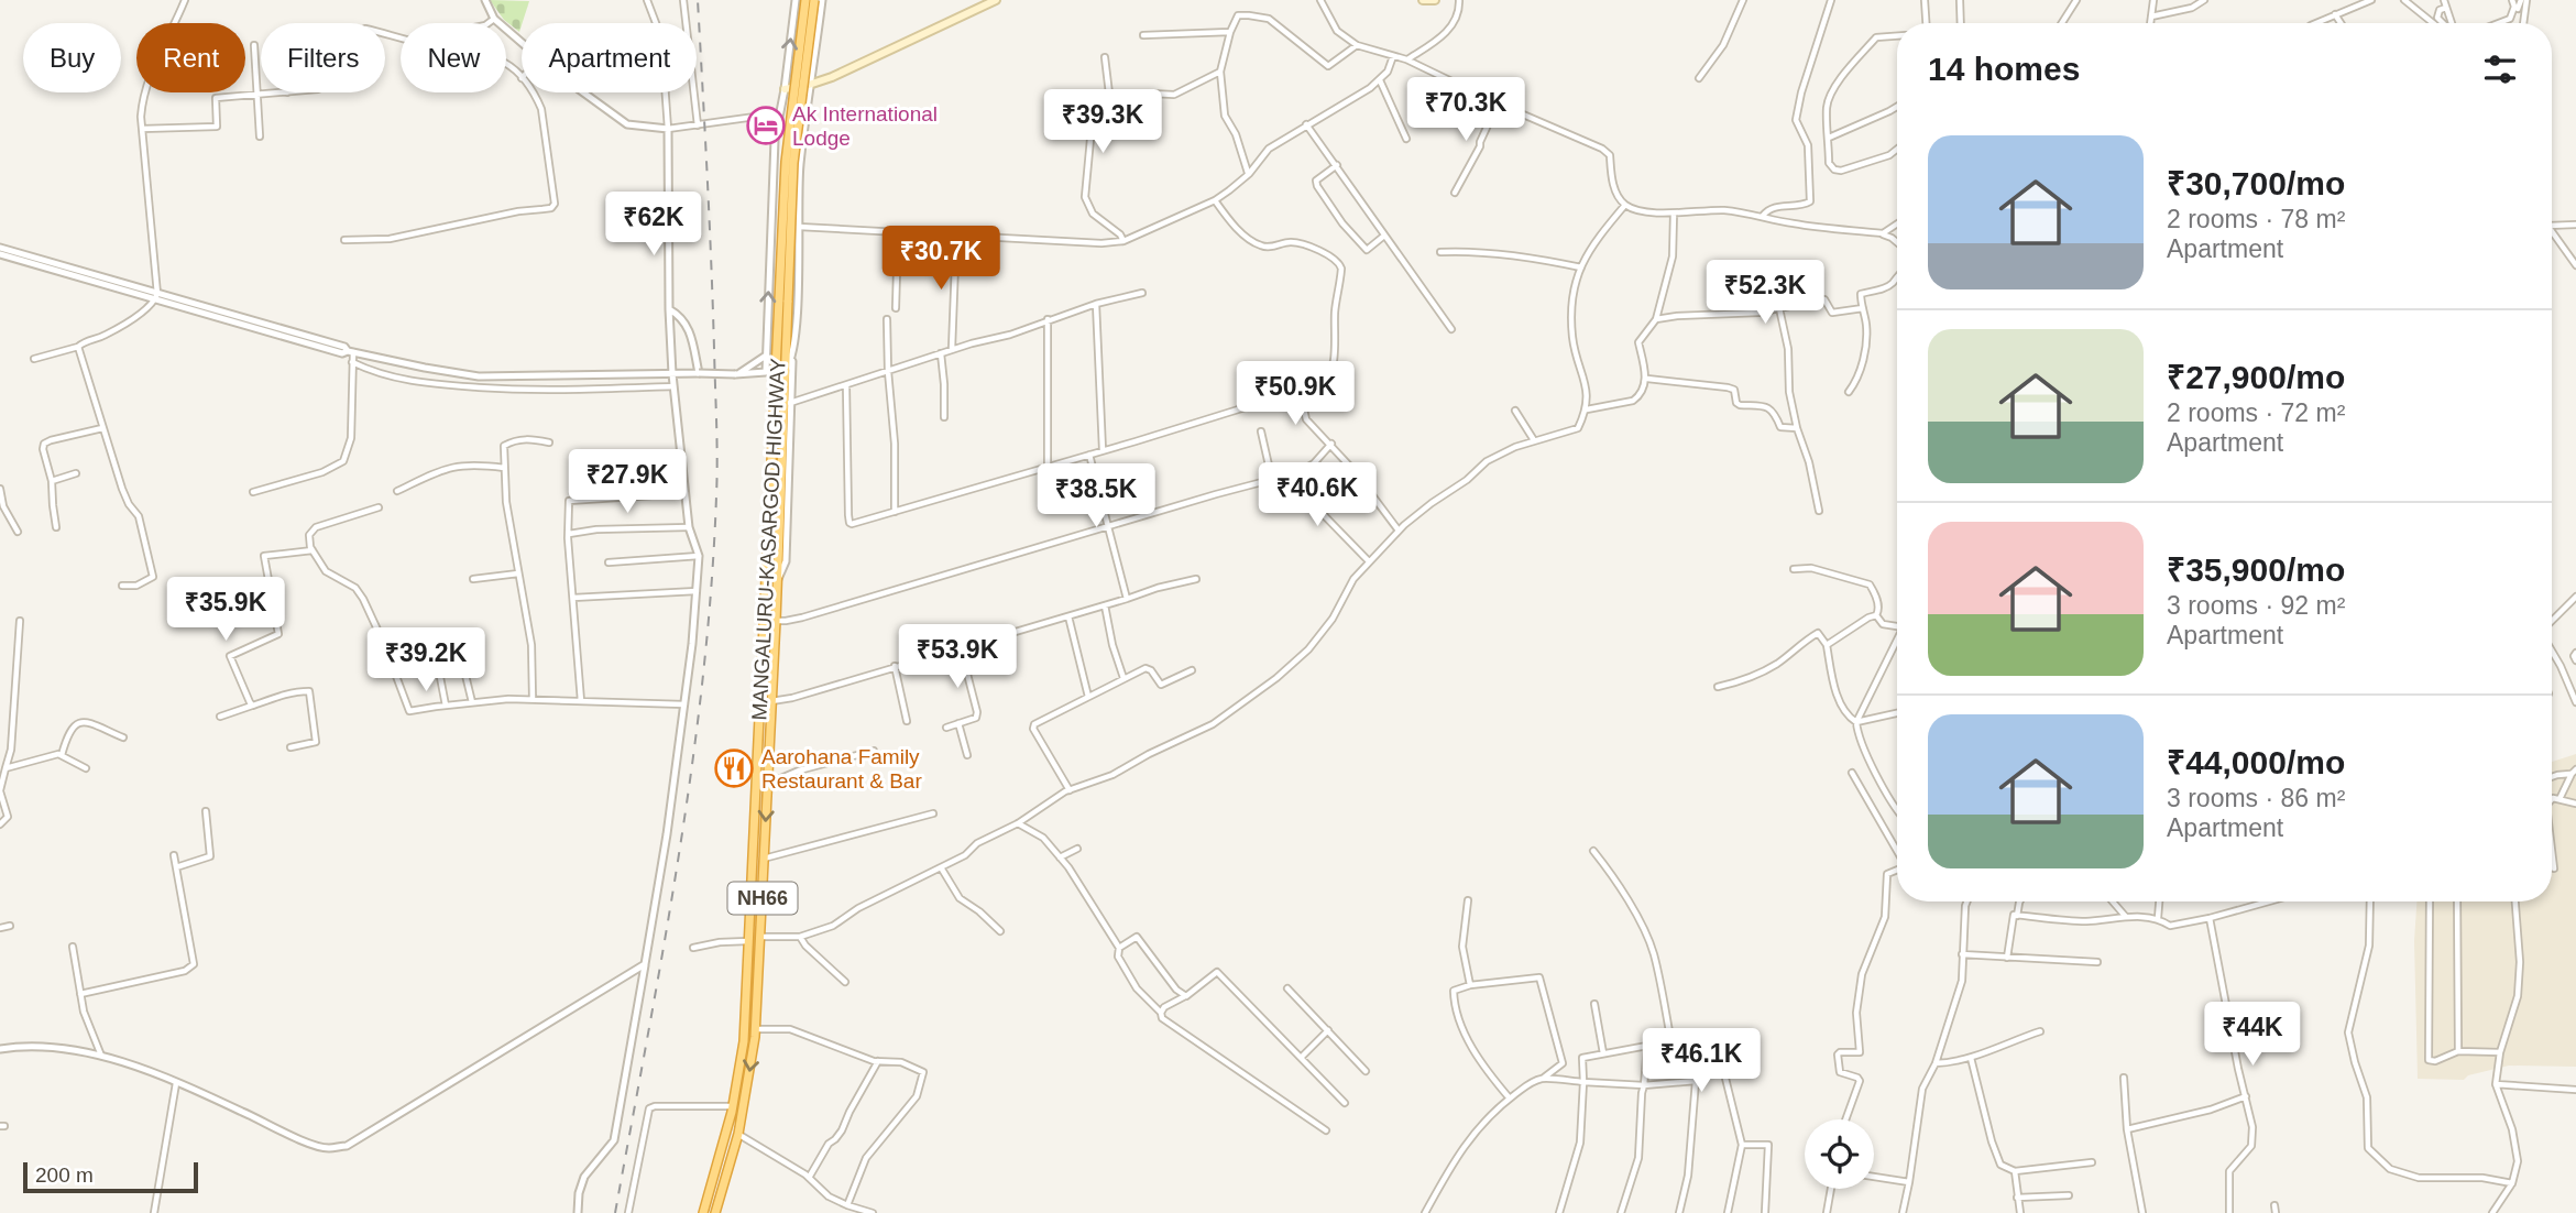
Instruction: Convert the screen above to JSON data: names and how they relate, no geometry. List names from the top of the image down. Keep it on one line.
{"streets":{"highway":["MANGALURU-KASARGOD HIGHWAY","NH66"]},"places":{"hotel":["Ak International Lodge"],"restaurant":["Aarohana Family Restaurant & Bar"]},"scale_bar":"200 m","page":{"chip":["Buy","Rent","Filters","New","Apartment"],"heading":"14 homes","price":["₹70.3K","₹39.3K","₹62K","₹30.7K","₹52.3K","₹50.9K","₹27.9K","₹40.6K","₹38.5K","₹35.9K","₹53.9K","₹39.2K","₹44K","₹46.1K"],"list":[{"name":"₹30,700/mo","note":"2 rooms · 78 m² · Apartment"},{"name":"₹27,900/mo","note":"2 rooms · 72 m² · Apartment"},{"name":"₹35,900/mo","note":"3 rooms · 92 m² · Apartment"},{"name":"₹44,000/mo","note":"3 rooms · 86 m² · Apartment"}],"scale":"200 m"}}
